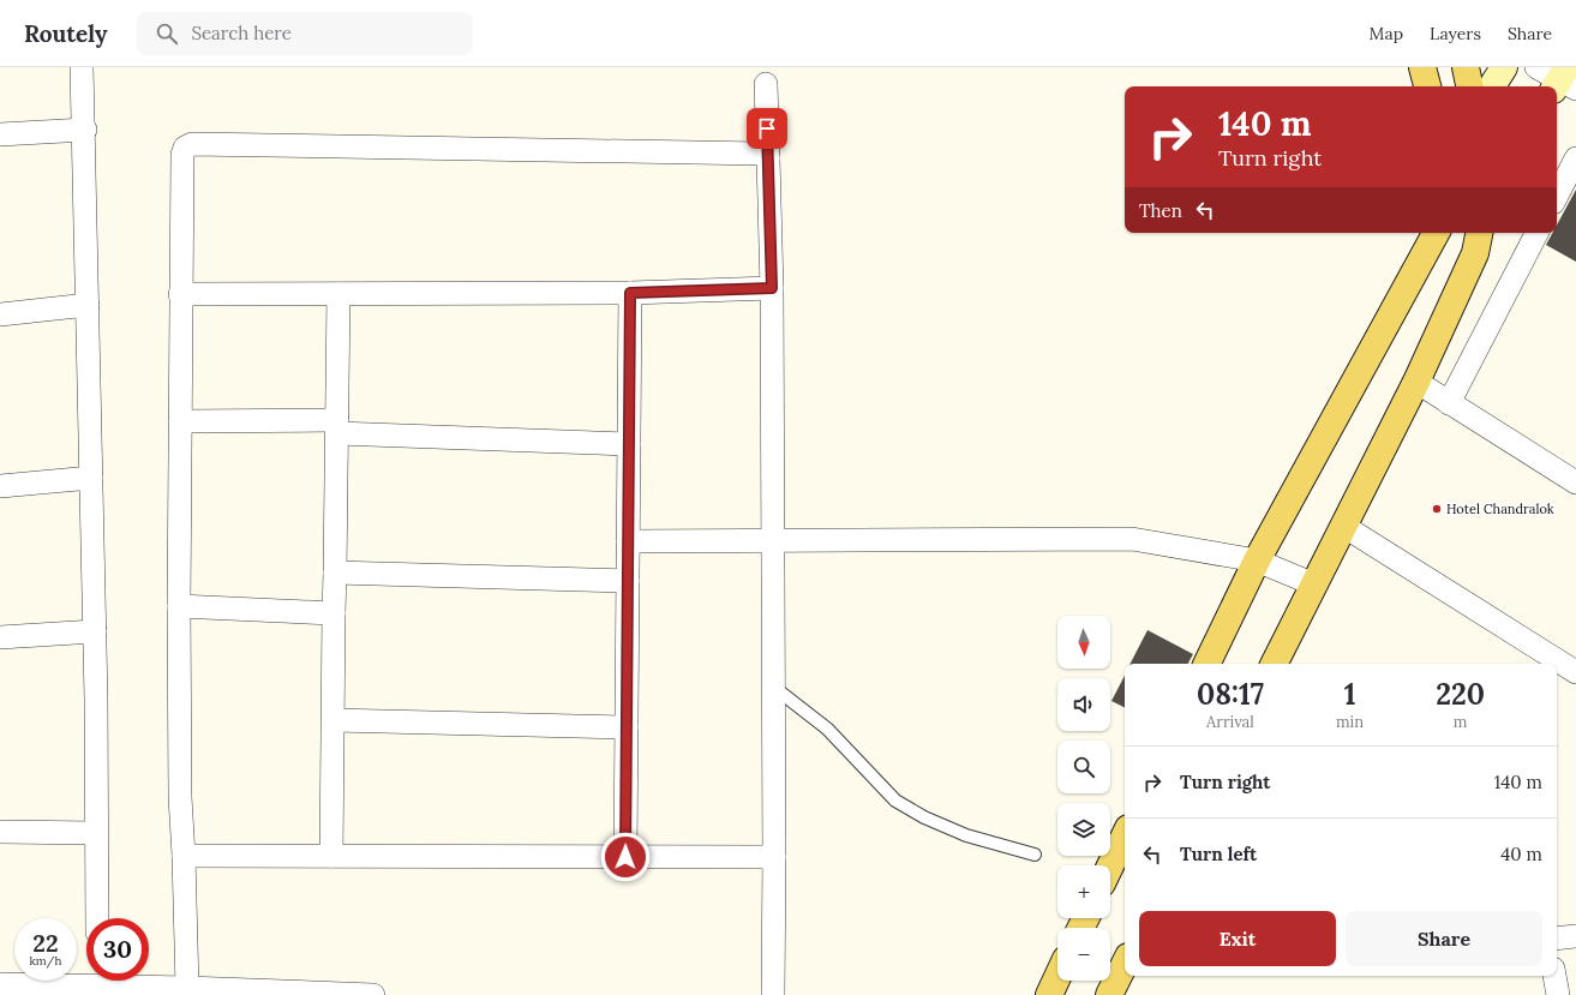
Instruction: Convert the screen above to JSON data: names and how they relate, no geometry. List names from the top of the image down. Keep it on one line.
{"places":["Hotel Chandralok"],"north":"bottom","page":{"header":"Routely","search":"Search here","nav":["Map","Layers","Share"],"turn":["140 m","Turn right"],"then":"Then","map_buttons":["+","−"],"eta":["08:17","Arrival","1","min","220","m"],"list":[{"name":"Turn right","value":"140 m"},{"name":"Turn left","value":"40 m"}],"buttons":["Exit","Share"],"speed":"22 km/h","limit":"30"}}
